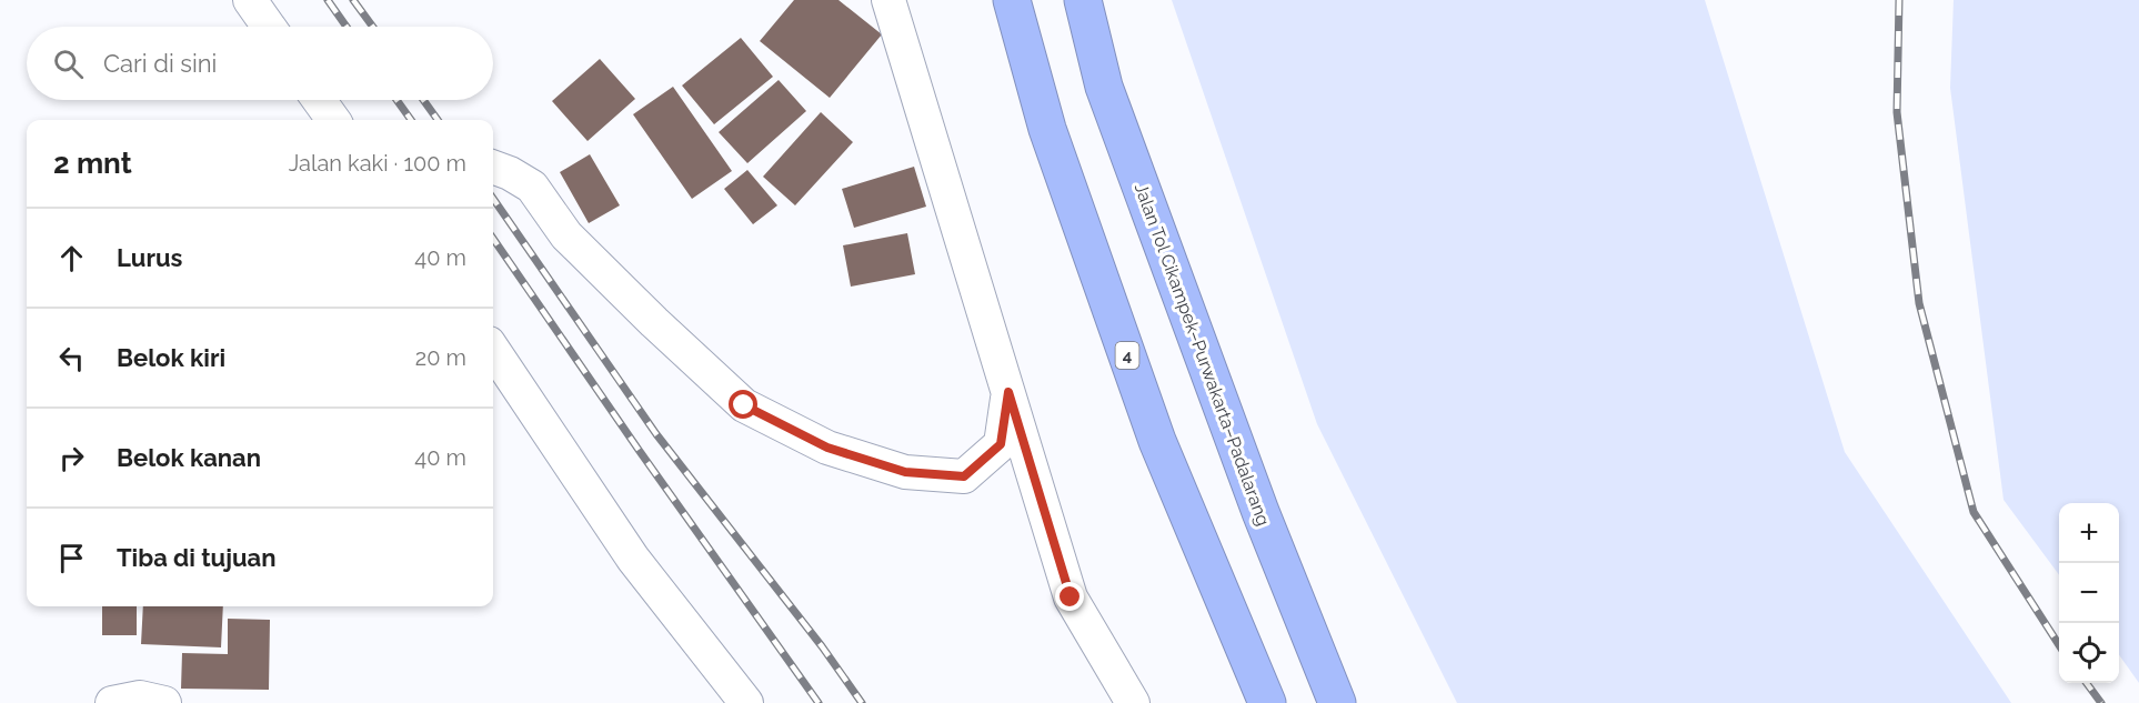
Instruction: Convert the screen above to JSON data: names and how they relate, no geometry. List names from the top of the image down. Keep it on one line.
{"streets":{"highway":["Jalan Tol Cikampek–Purwakarta–Padalarang","4"]},"page":{"search":"Cari di sini","heading":["2 mnt","Jalan kaki · 100 m"],"list":[["Lurus","40 m"],["Belok kiri","20 m"],["Belok kanan","40 m"],"Tiba di tujuan"],"map_buttons":["+","−"]}}
